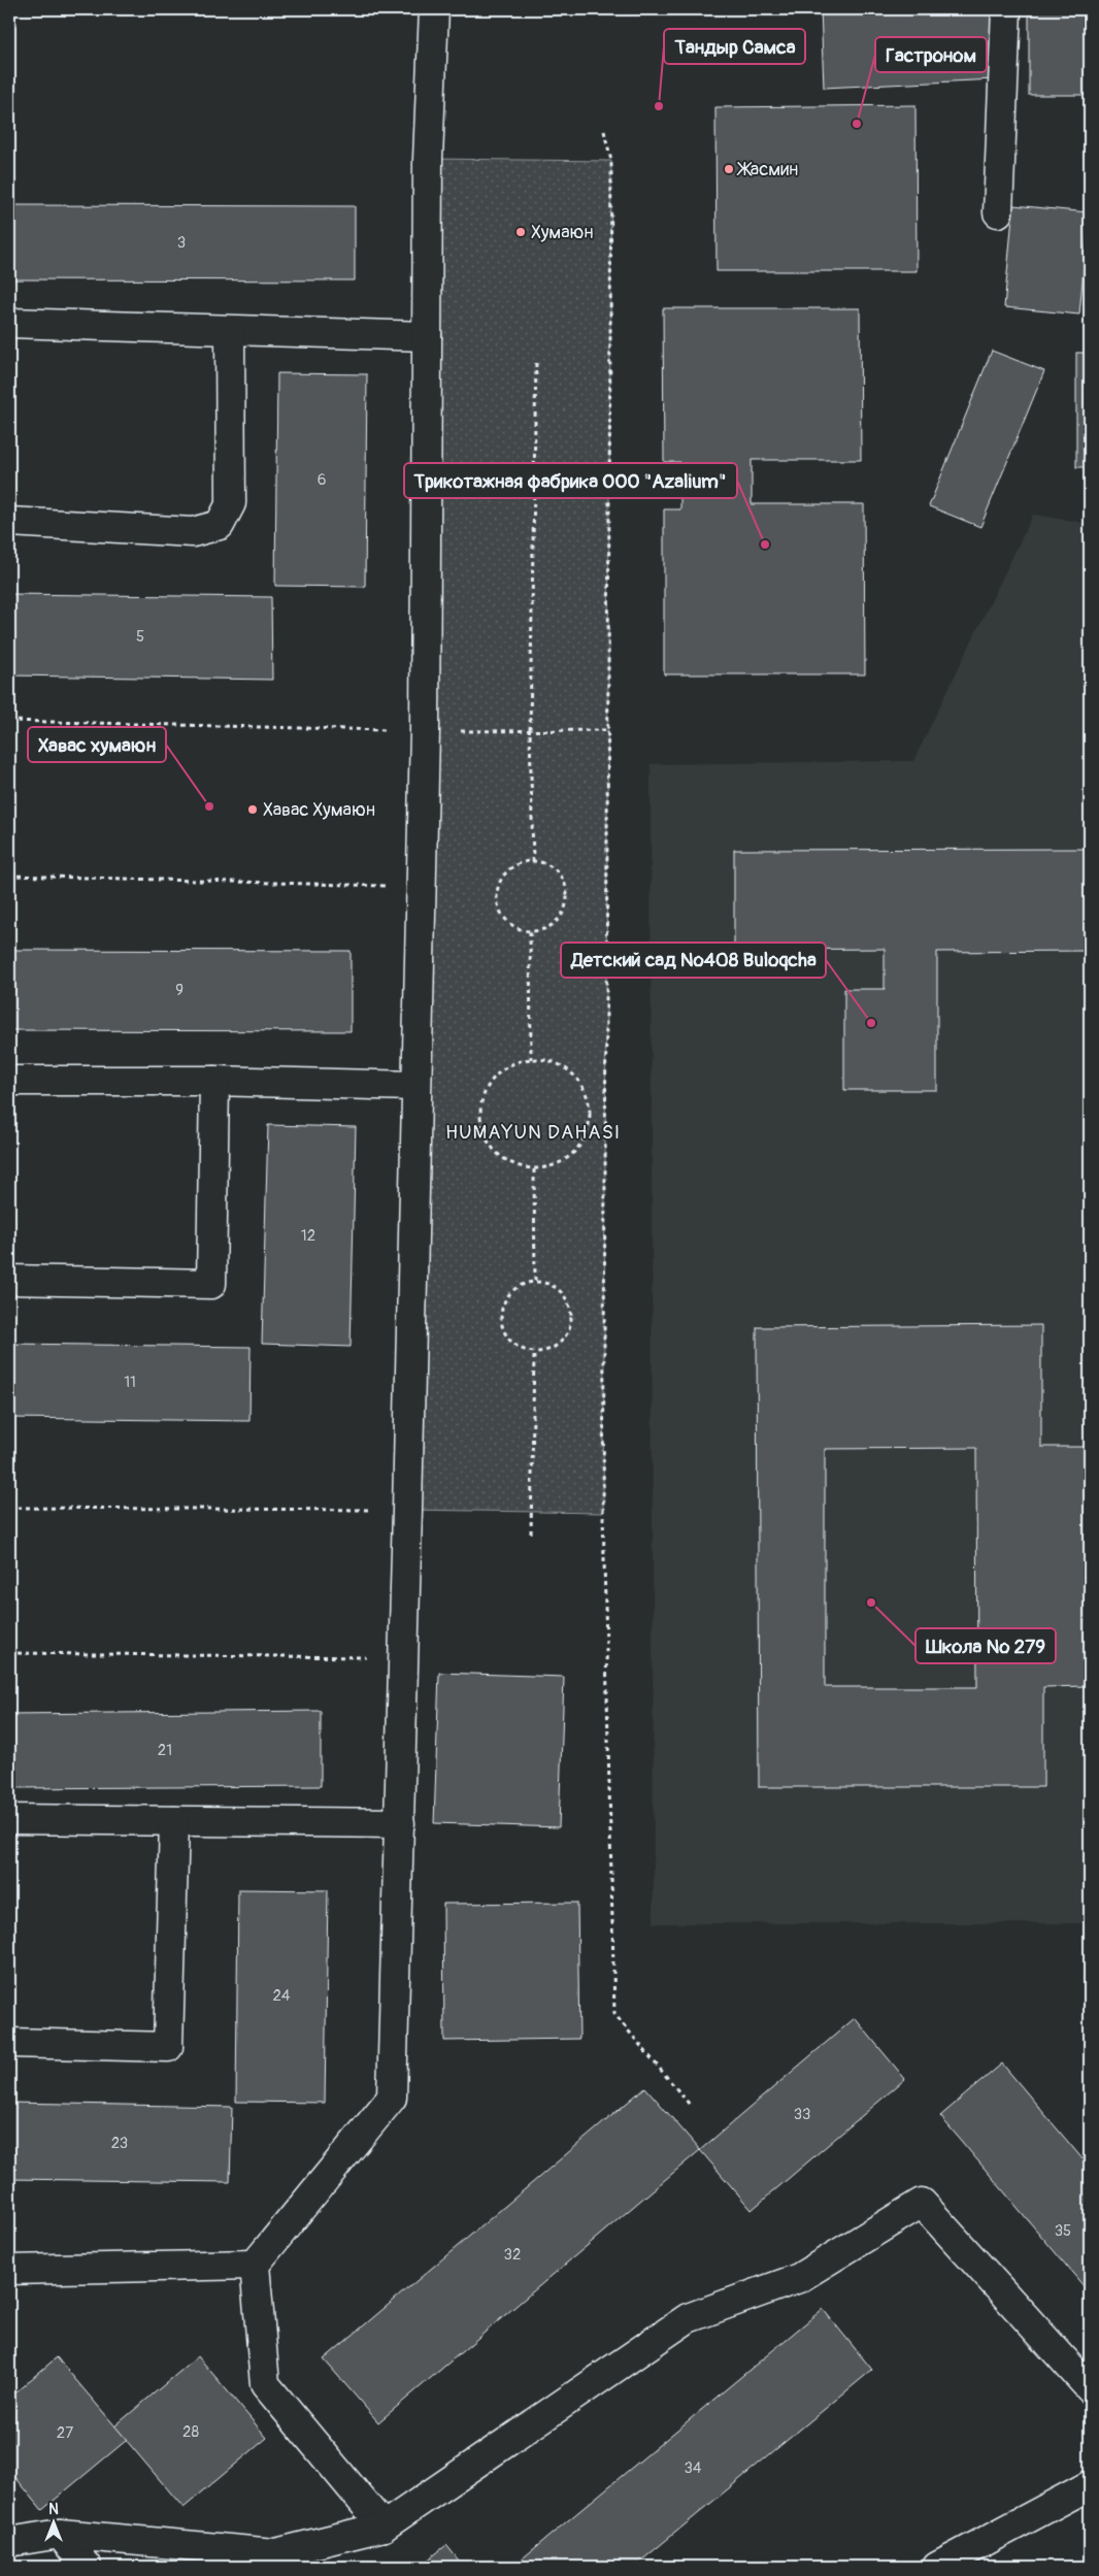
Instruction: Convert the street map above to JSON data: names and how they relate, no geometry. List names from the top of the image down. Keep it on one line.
{"districts":["HUMAYUN DAHASI"],"places":["Тандыр Самса","Гастроном","Жасмин","Хумаюн","Трикотажная фабрика ООО \"Azalium\"","Хавас хумаюн","Хавас Хумаюн","Детский сад №408 Buloqcha","Школа № 279"],"house_numbers":["3","6","5","9","12","11","21","24","33","23","35","32","28","27","34"],"north":"top"}
